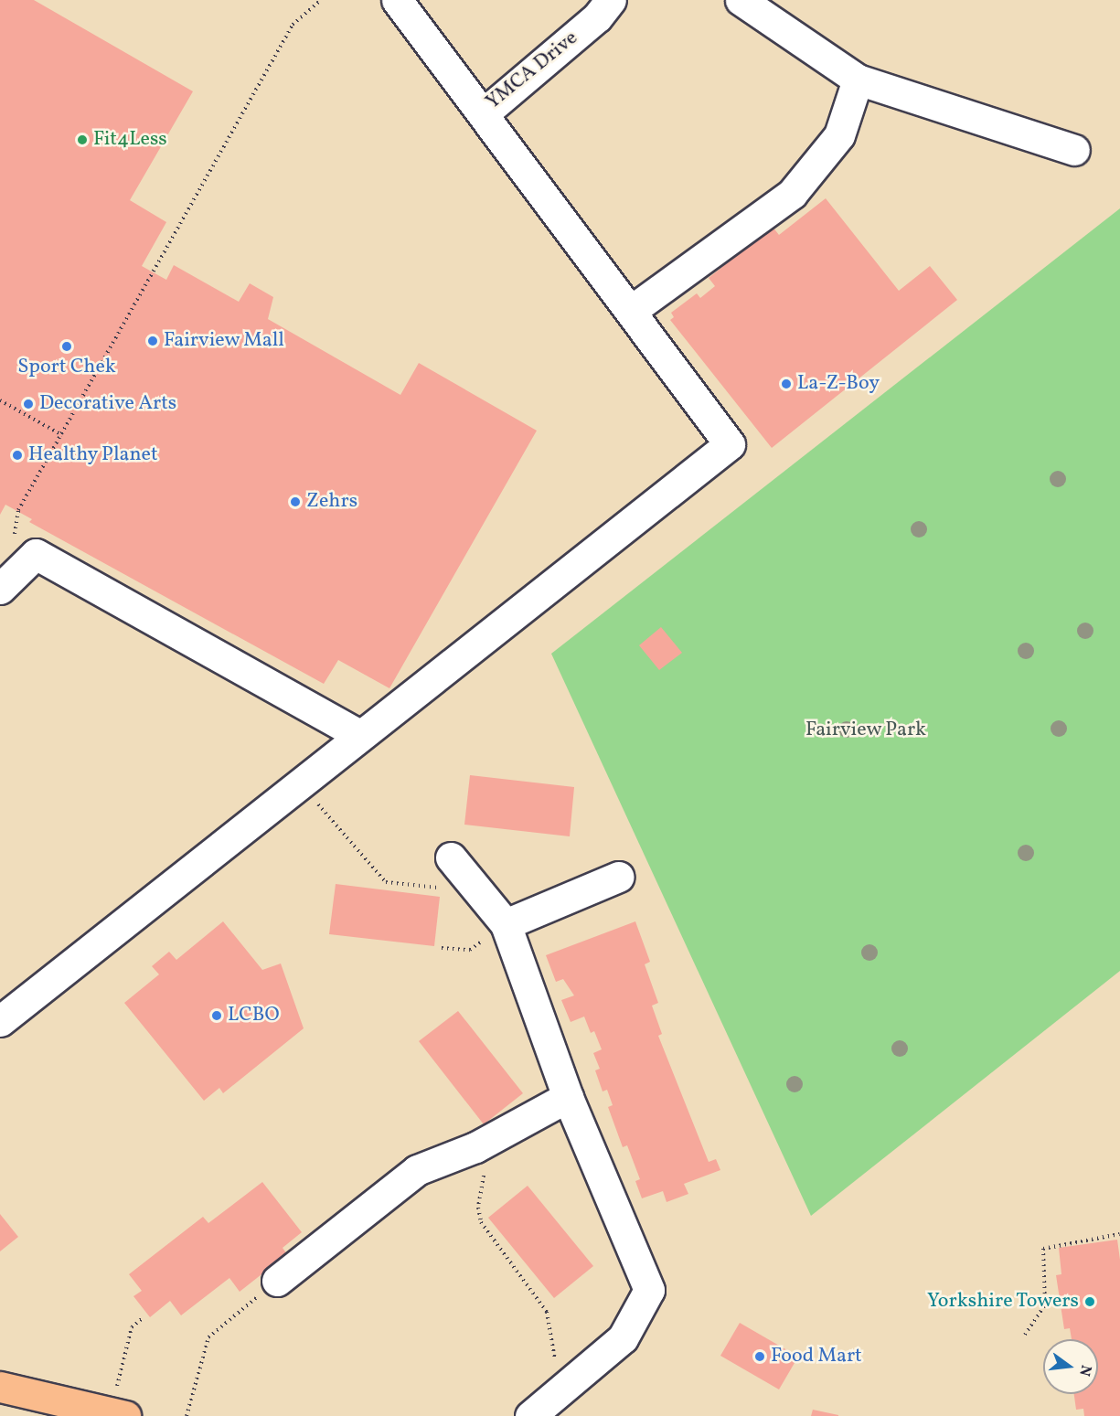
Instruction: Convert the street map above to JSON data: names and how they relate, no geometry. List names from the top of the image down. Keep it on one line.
{"streets":{"street":["YMCA Drive"]},"parks":["Fairview Park"],"places":["Fit4Less","Fairview Mall","Sport Chek","La-Z-Boy","Decorative Arts","Healthy Planet","Zehrs","LCBO","Yorkshire Towers","Food Mart"],"north":"right"}
